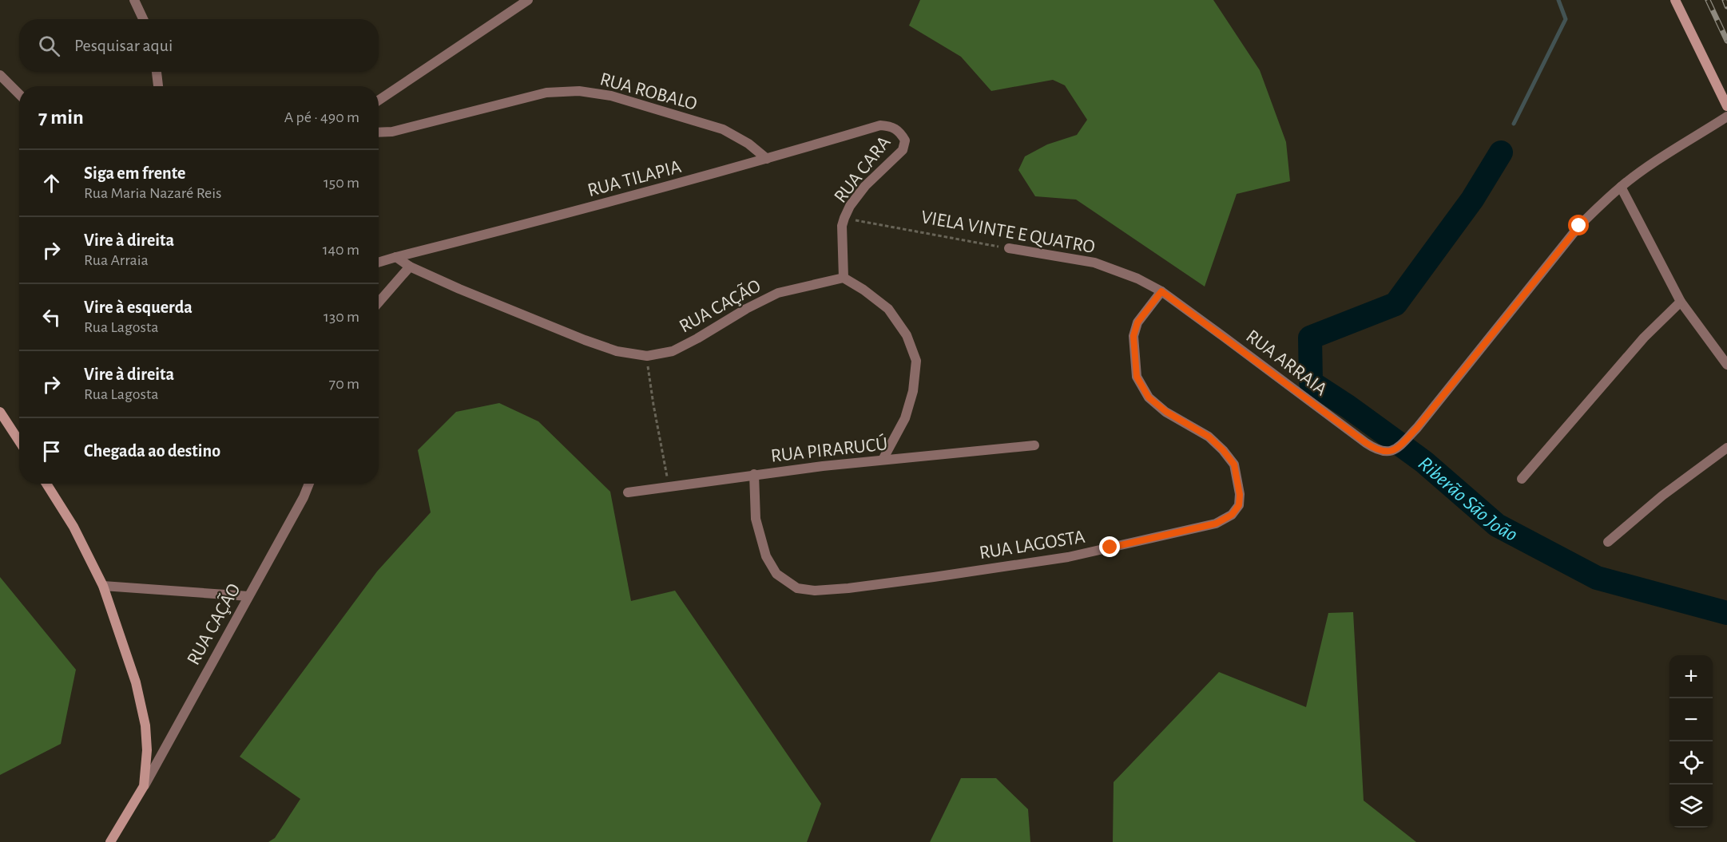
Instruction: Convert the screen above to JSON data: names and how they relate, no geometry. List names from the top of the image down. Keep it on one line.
{"streets":{"street":["RUA ROBALO","RUA CARA","RUA TILAPIA","VIELA VINTE E QUATRO","RUA CAÇÃO","RUA ARRAIA","RUA PIRARUCÚ","RUA LAGOSTA"]},"crossings":[["RUA ROBALO","RUA TILAPIA"],["RUA CARA","RUA TILAPIA"],["RUA CARA","VIELA VINTE E QUATRO"],["RUA CARA","RUA CAÇÃO"],["RUA TILAPIA","RUA CAÇÃO"],["VIELA VINTE E QUATRO","RUA ARRAIA"],["VIELA VINTE E QUATRO","RUA LAGOSTA"],["RUA ARRAIA","RUA LAGOSTA"],["RUA PIRARUCÚ","RUA LAGOSTA"]],"water":["Riberão São João"],"page":{"search":"Pesquisar aqui","heading":["7 min","A pé · 490 m"],"list":[["Siga em frente","Rua Maria Nazaré Reis","150 m"],["Vire à direita","Rua Arraia","140 m"],["Vire à esquerda","Rua Lagosta","130 m"],["Vire à direita","Rua Lagosta","70 m"],"Chegada ao destino"],"map_buttons":["+","−"]}}
